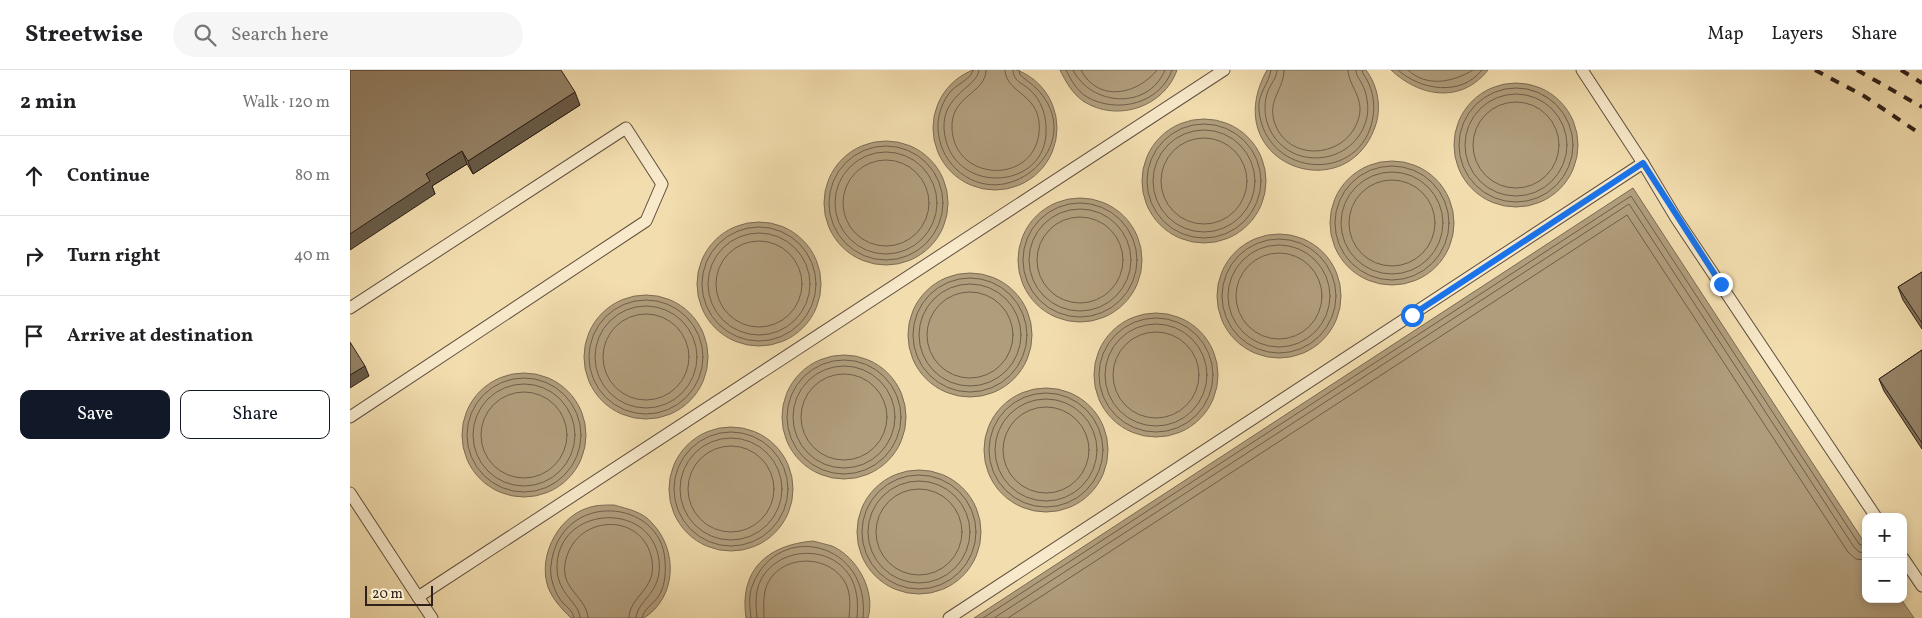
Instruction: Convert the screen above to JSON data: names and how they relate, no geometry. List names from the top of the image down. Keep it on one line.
{"scale_bar":"20 m","page":{"header":"Streetwise","search":"Search here","nav":["Map","Layers","Share"],"heading":["2 min","Walk · 120 m"],"list":[["Continue","80 m"],["Turn right","40 m"],"Arrive at destination"],"buttons":["Save","Share"],"map_buttons":["+","−"],"scale":"20 m"}}
